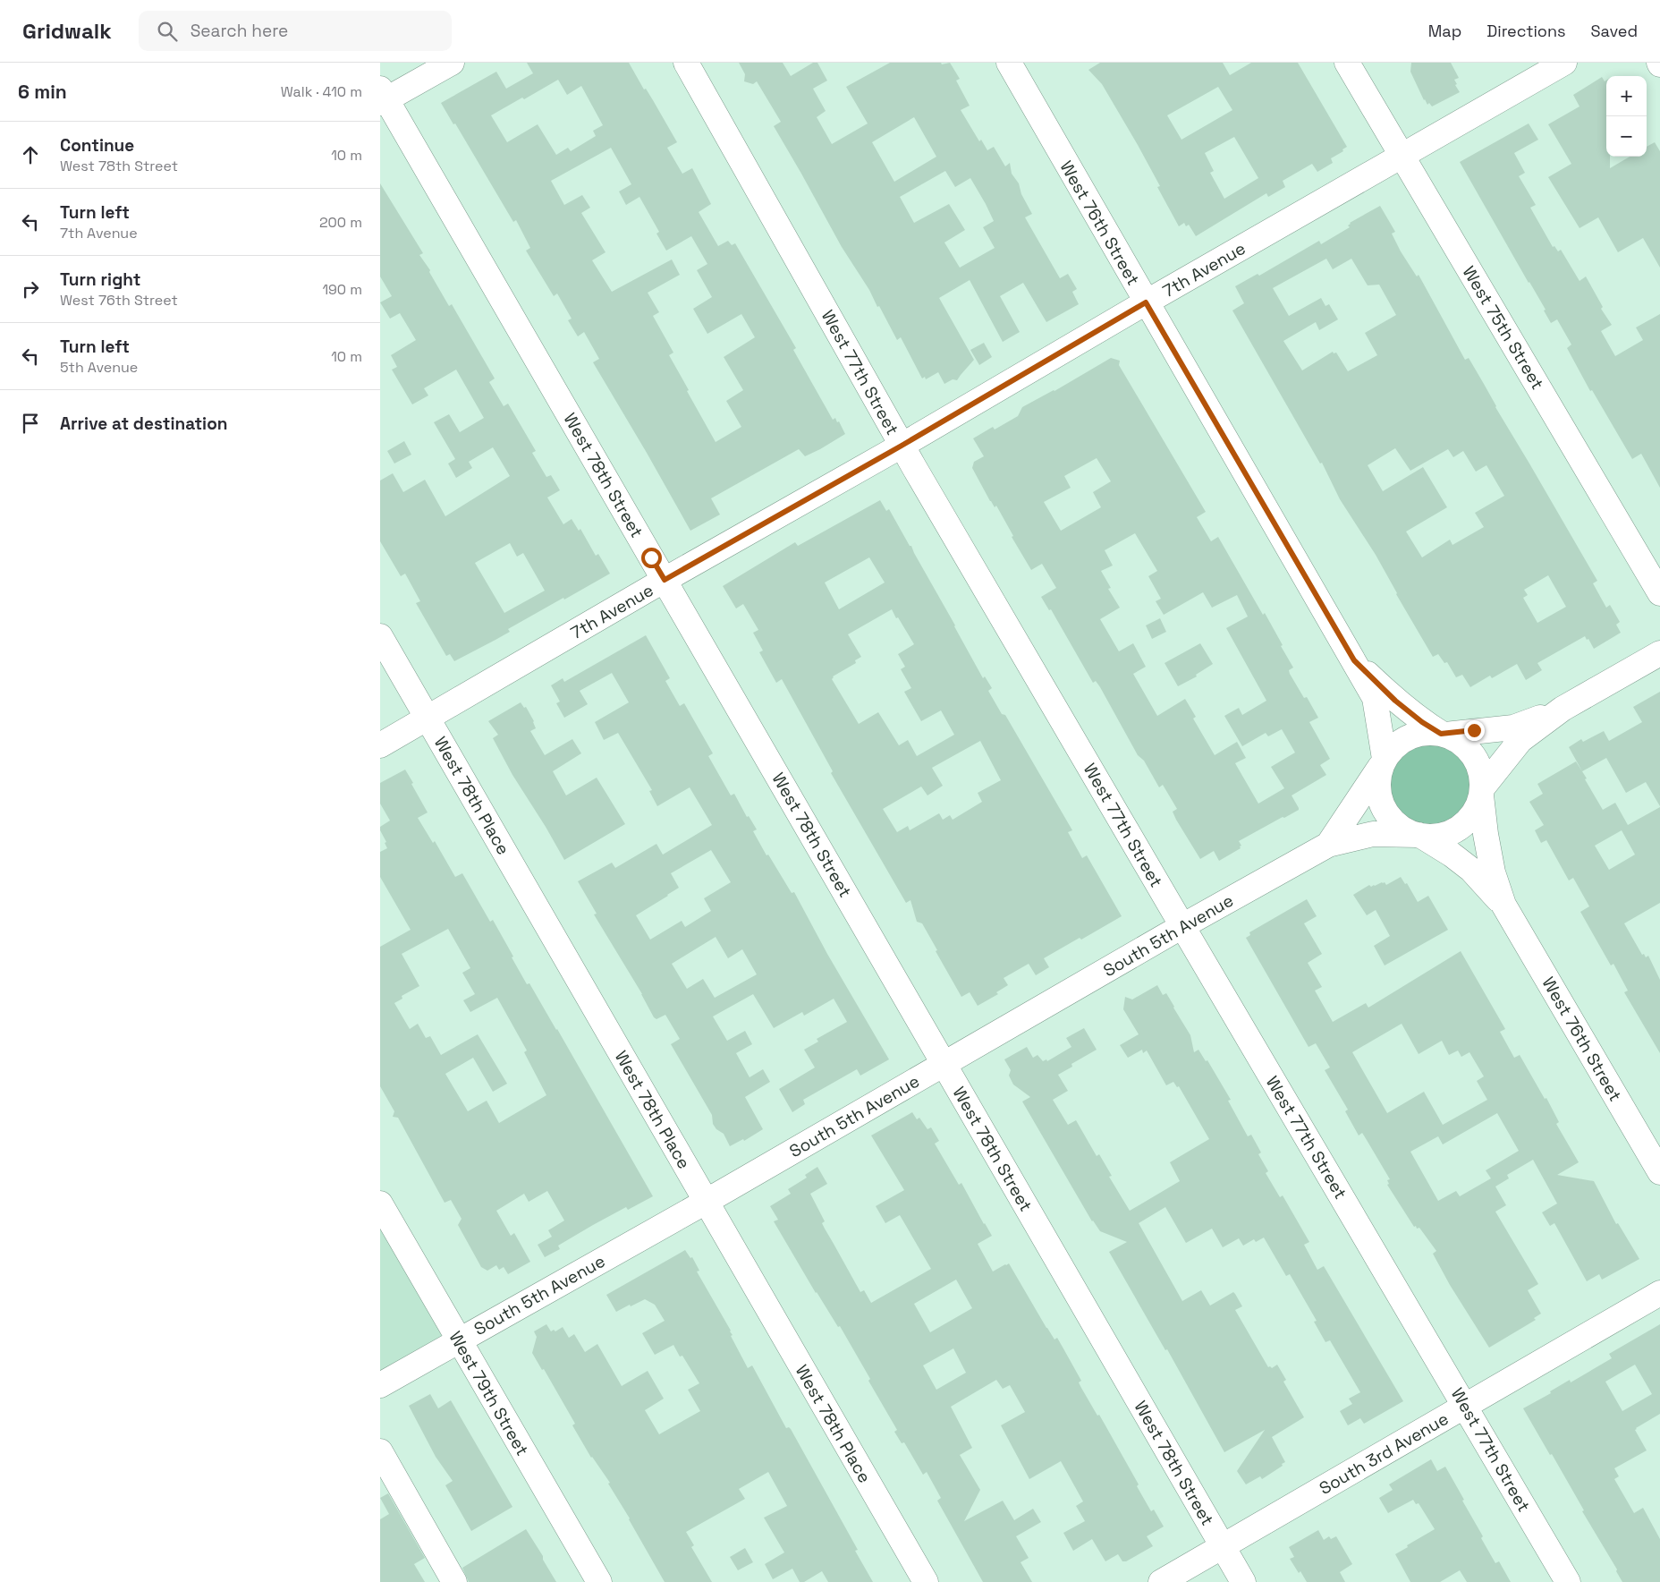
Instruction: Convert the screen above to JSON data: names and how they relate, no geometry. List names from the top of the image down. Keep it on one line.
{"streets":{"street":["West 76th Street","7th Avenue","West 75th Street","West 77th Street","West 78th Street","West 78th Place","South 5th Avenue","West 79th Street","South 3rd Avenue"]},"crossings":[["West 76th Street","7th Avenue"],["West 76th Street","South 5th Avenue"],["7th Avenue","West 75th Street"],["7th Avenue","West 77th Street"],["7th Avenue","West 78th Street"],["7th Avenue","West 78th Place"],["West 77th Street","South 5th Avenue"],["West 77th Street","South 3rd Avenue"],["West 78th Street","South 5th Avenue"],["West 78th Street","South 3rd Avenue"],["West 78th Place","South 5th Avenue"],["South 5th Avenue","West 79th Street"]],"page":{"header":"Gridwalk","search":"Search here","nav":["Map","Directions","Saved"],"heading":["6 min","Walk · 410 m"],"map_buttons":["+","−"],"list":[["Continue","West 78th Street","10 m"],["Turn left","7th Avenue","200 m"],["Turn right","West 76th Street","190 m"],["Turn left","5th Avenue","10 m"],"Arrive at destination"]}}
